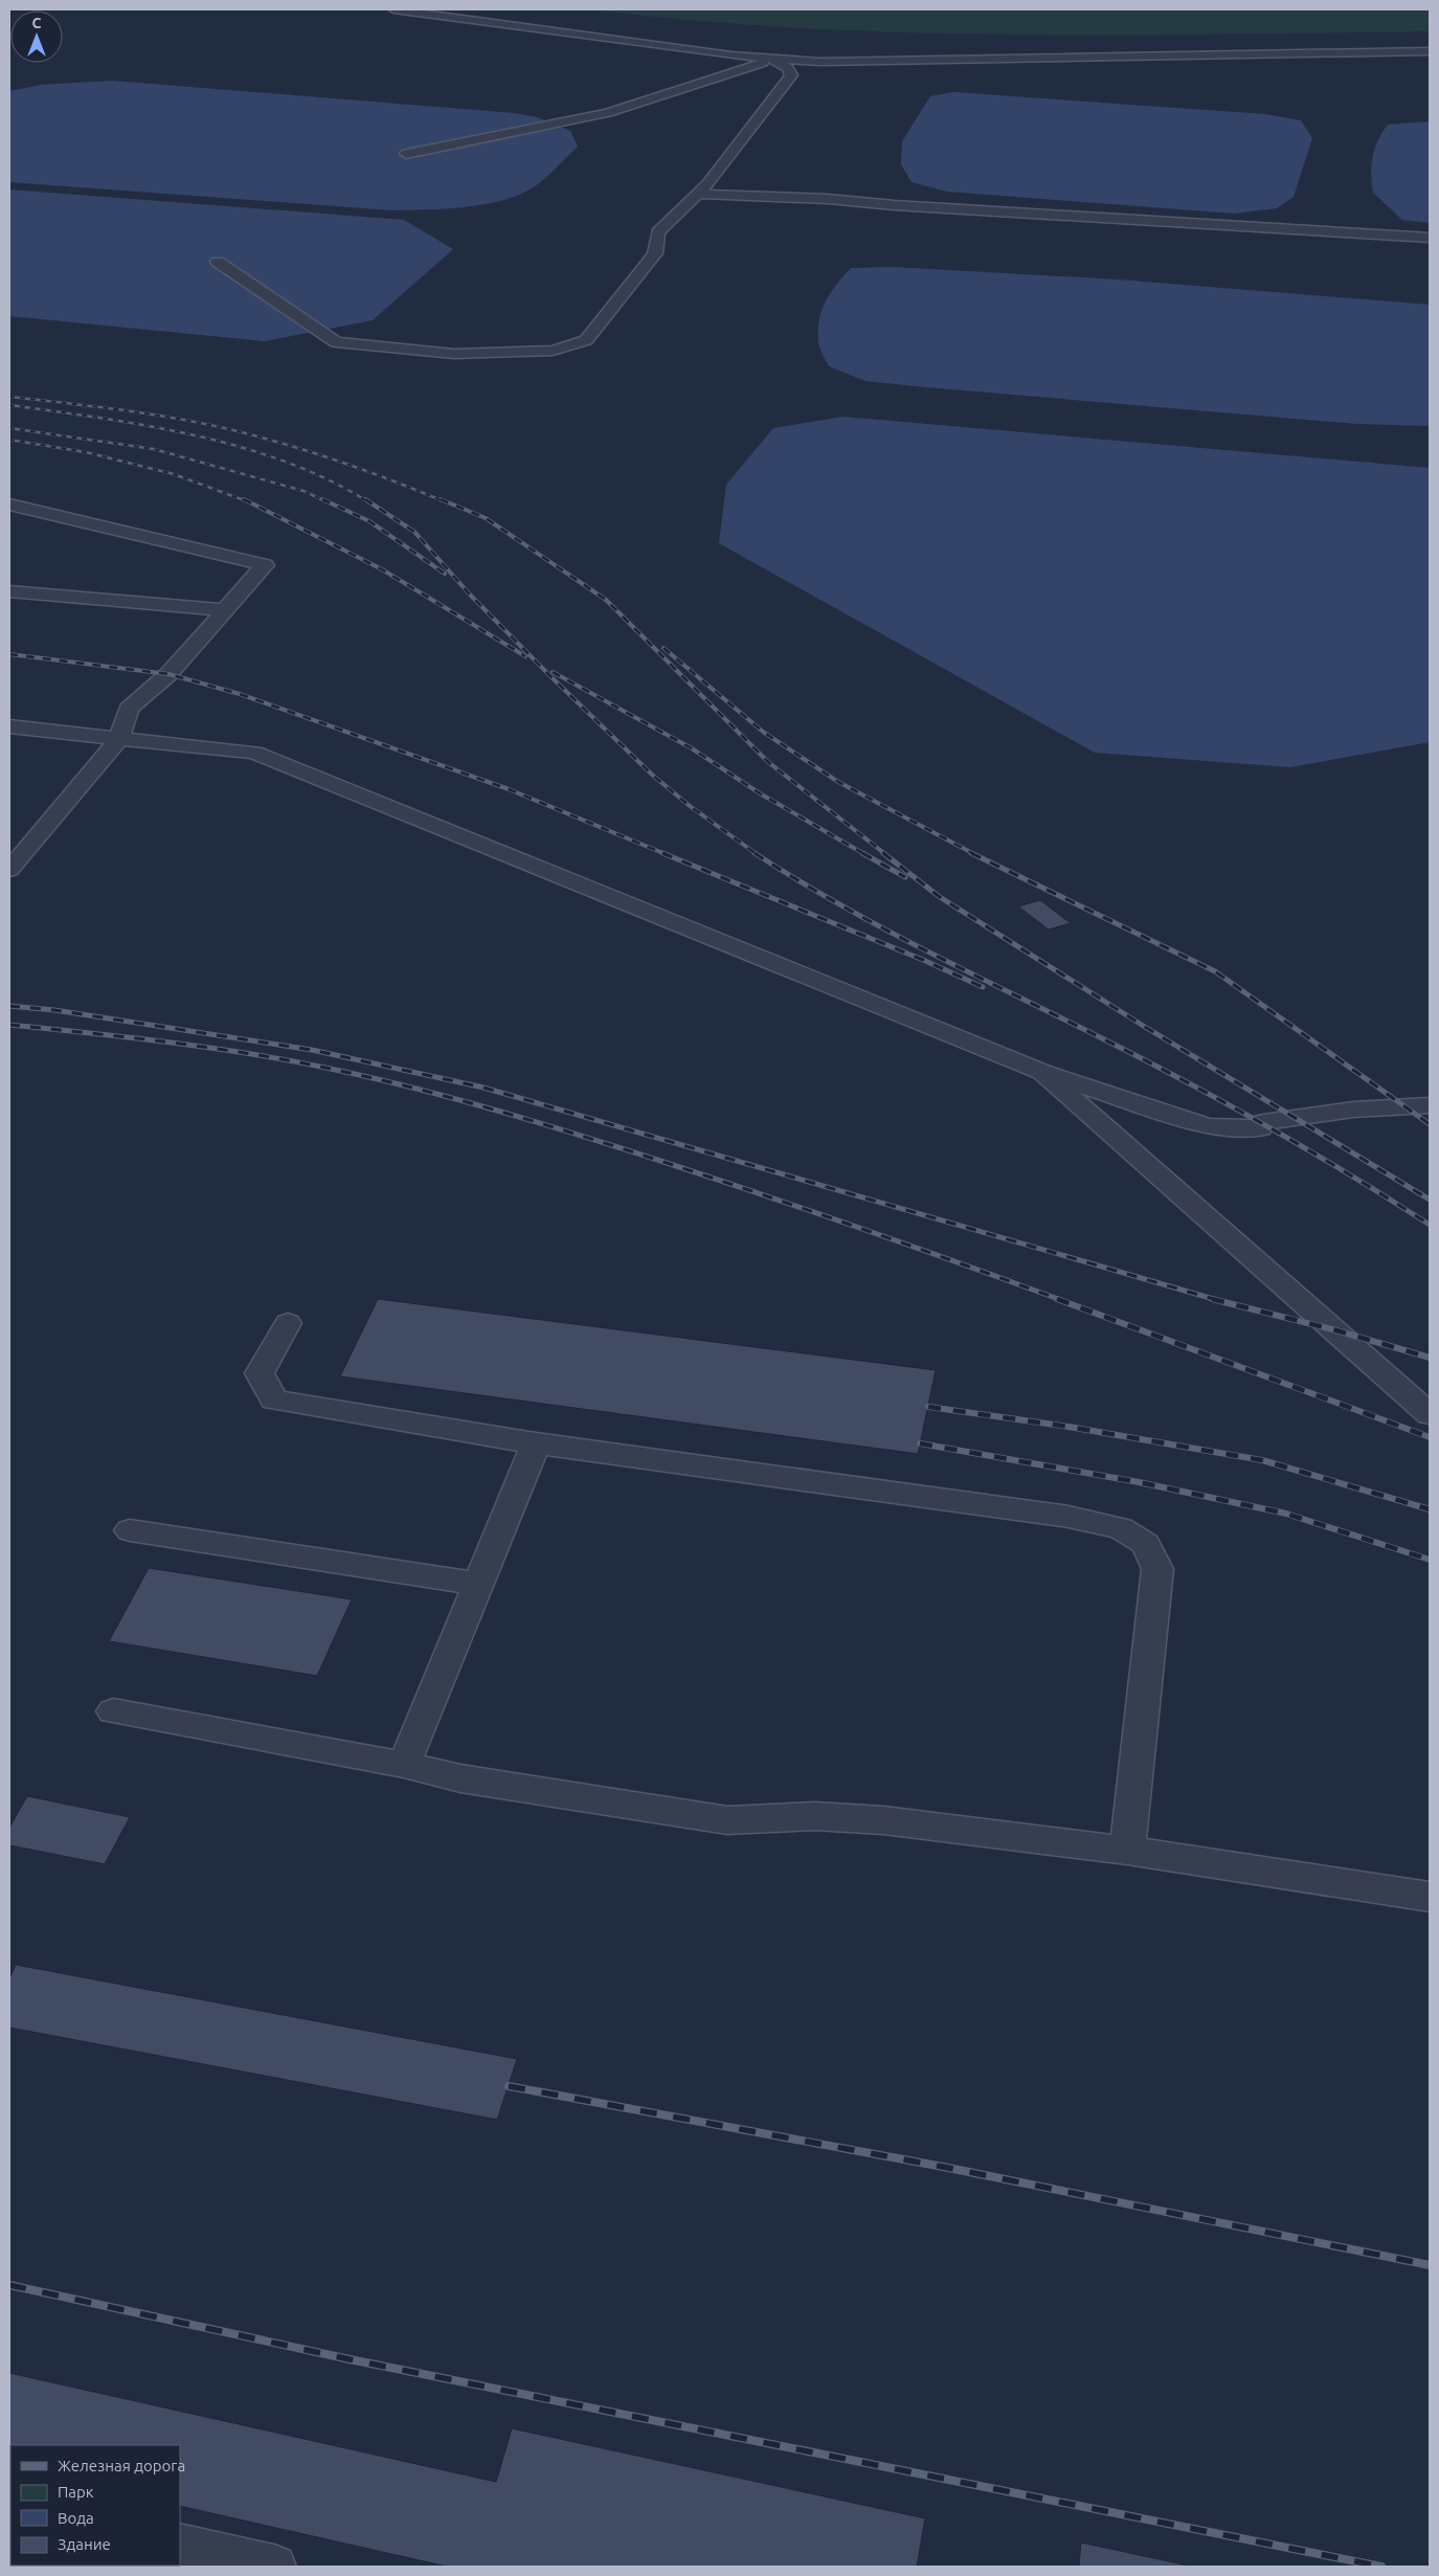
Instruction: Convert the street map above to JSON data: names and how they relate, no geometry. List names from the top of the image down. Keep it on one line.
{"legend":["Железная дорога","Парк","Вода","Здание"],"north":"top"}
